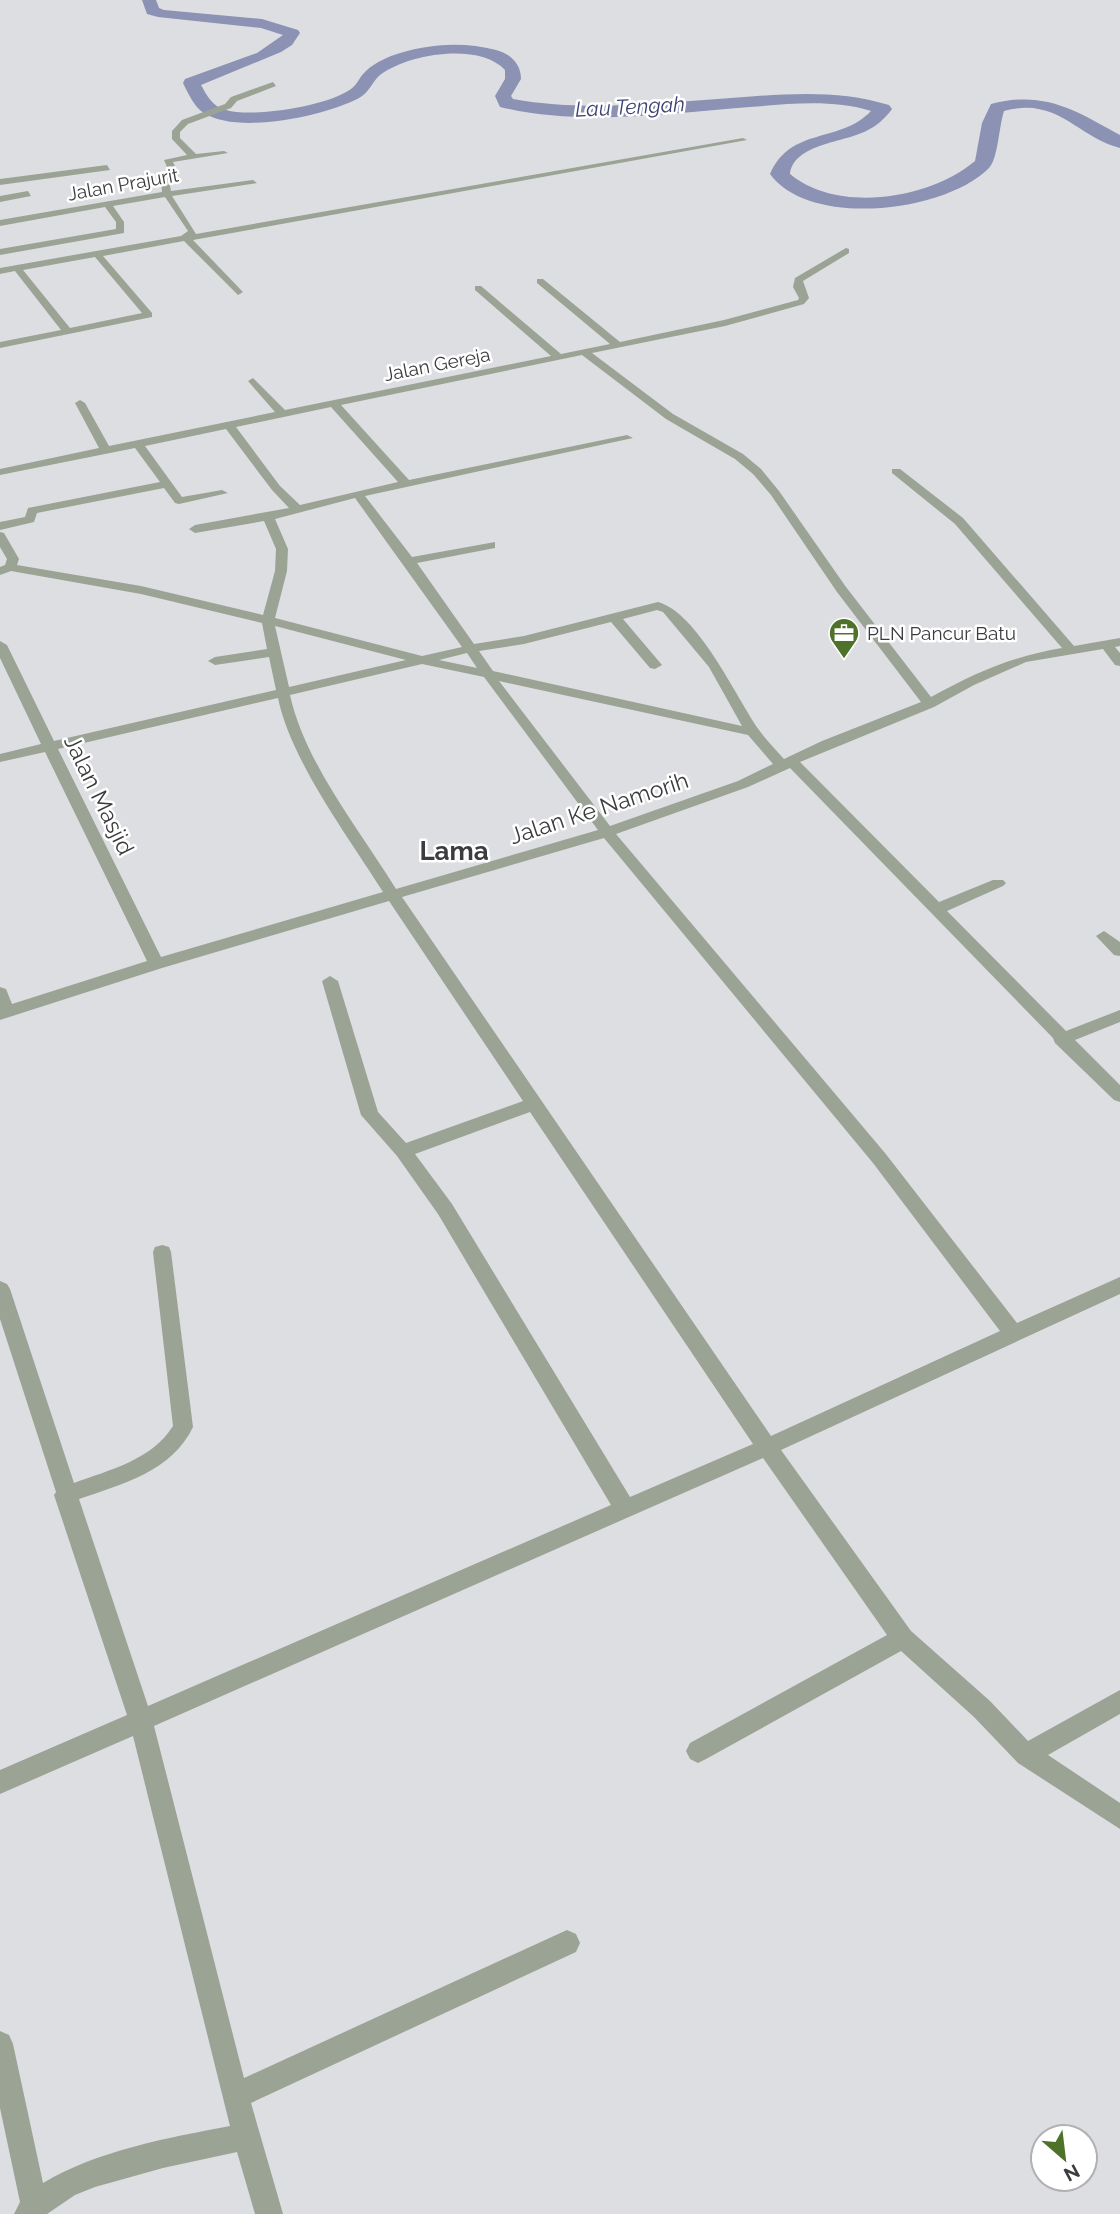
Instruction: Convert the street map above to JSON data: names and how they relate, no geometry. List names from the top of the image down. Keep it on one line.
{"streets":{"street":["Jalan Prajurit","Jalan Gereja","Jalan Masjid","Jalan Ke Namorih"]},"crossings":[["Jalan Masjid","Jalan Ke Namorih"]],"districts":["Lama"],"water":["Lau Tengah"],"places":{"office":["PLN Pancur Batu"]},"north":"bottom right"}
